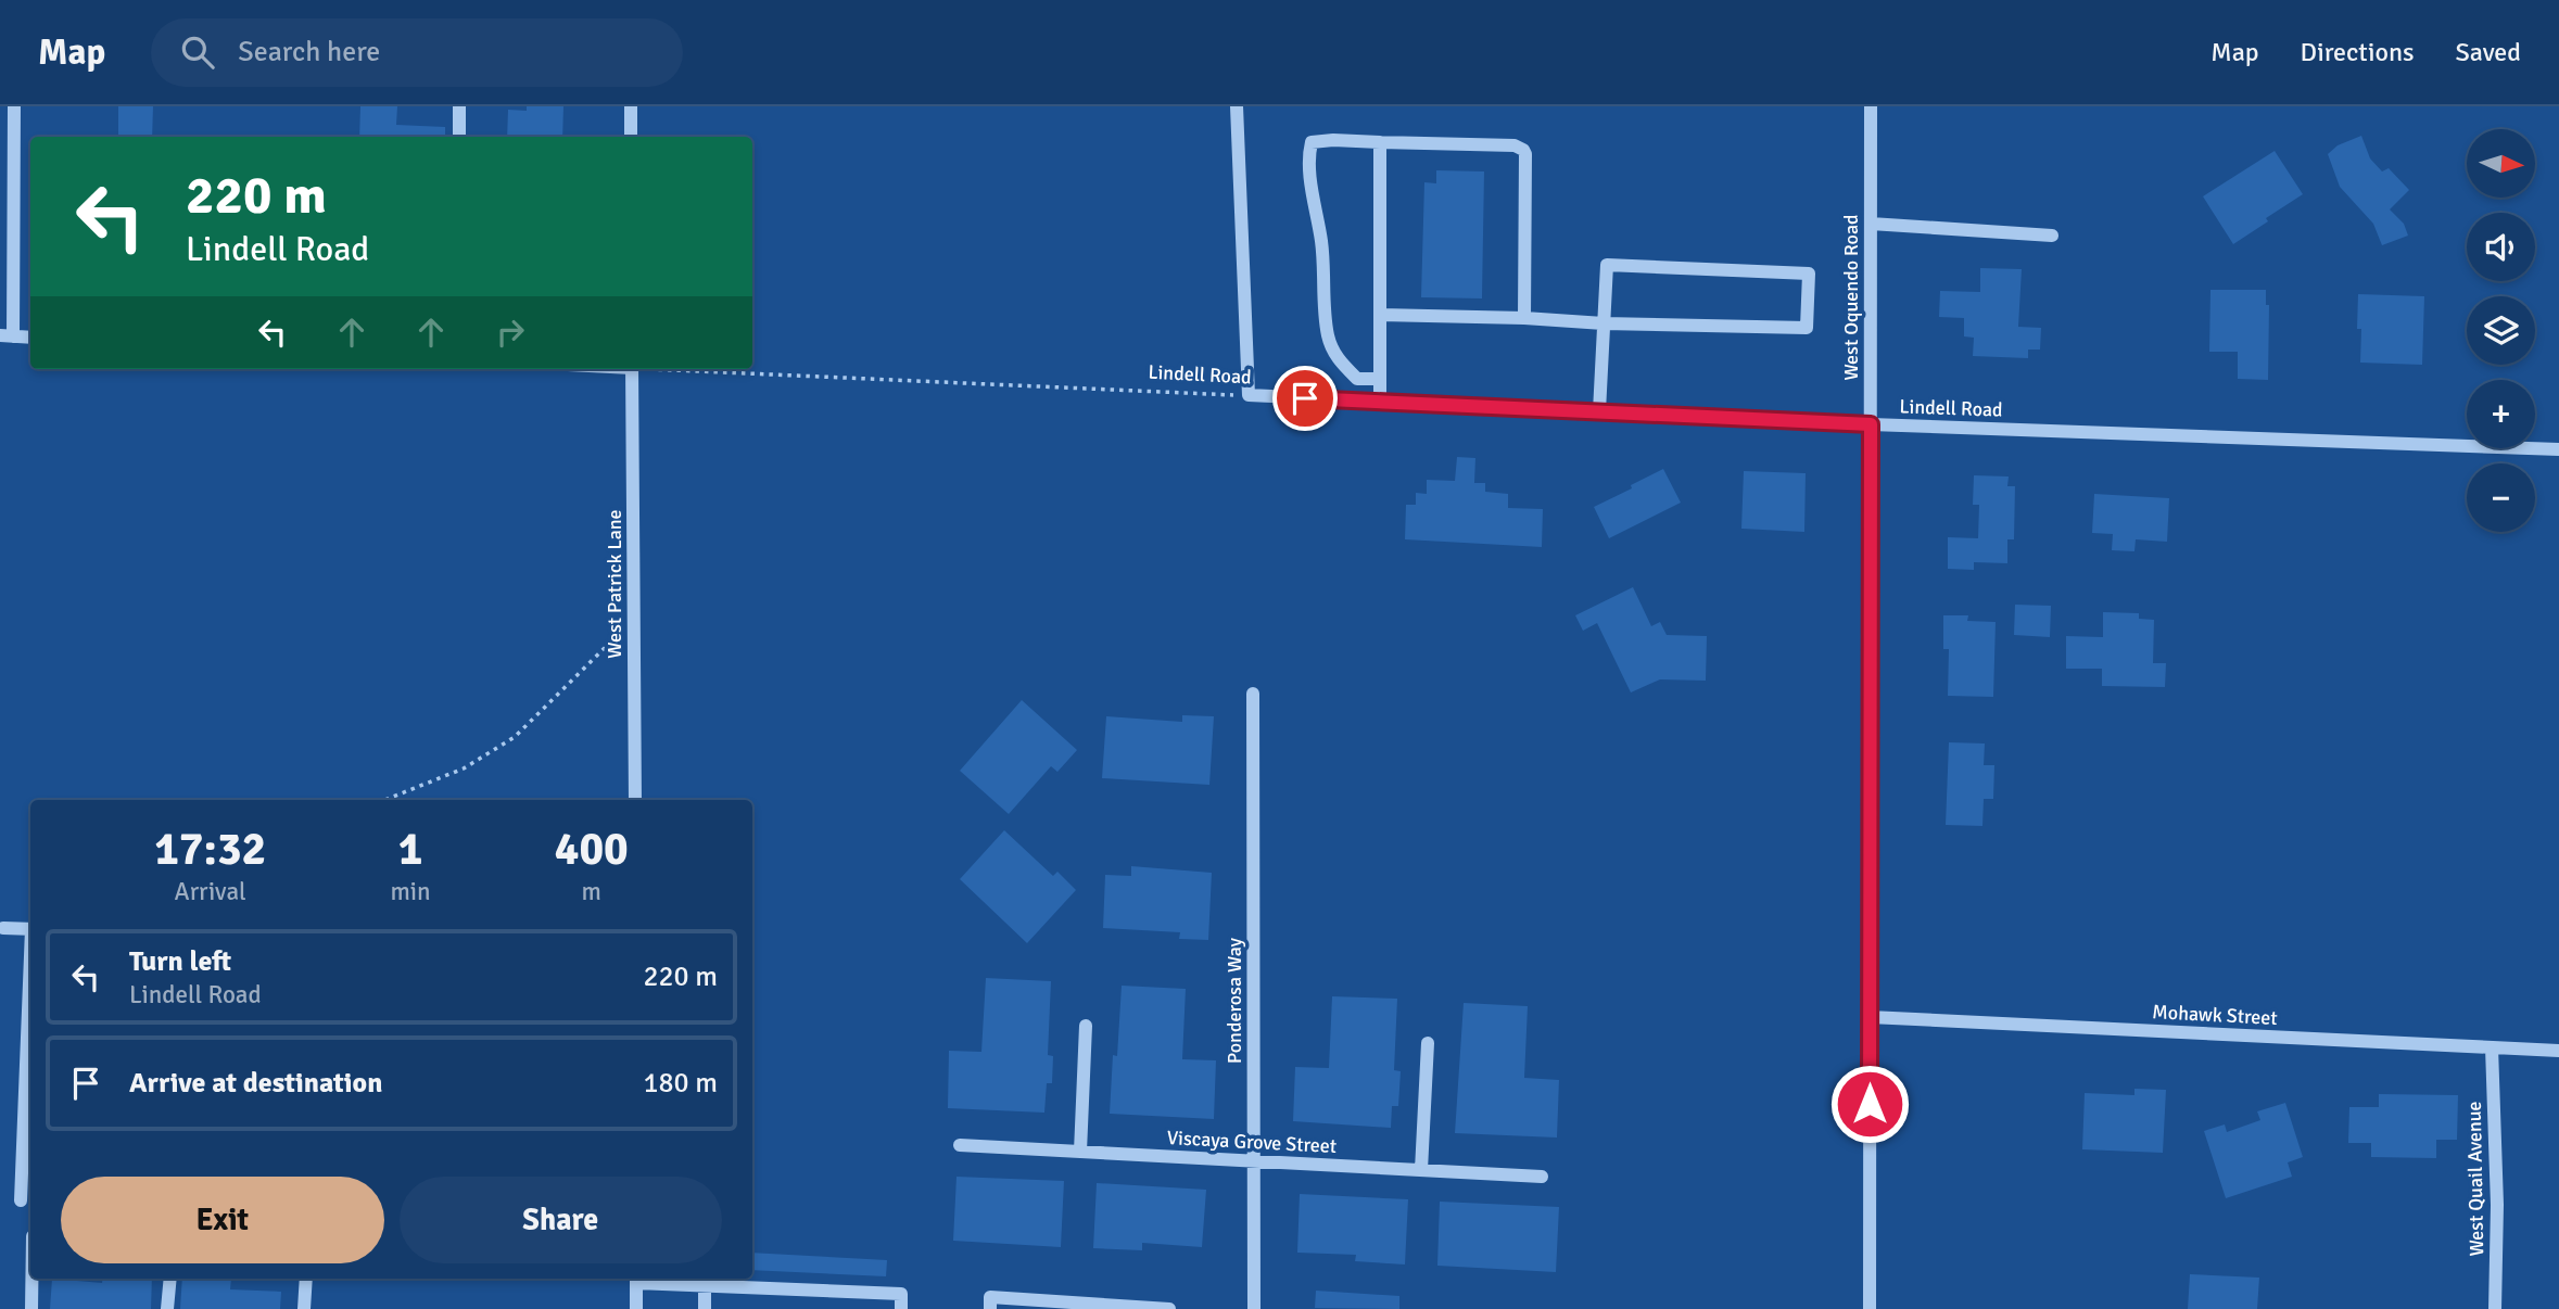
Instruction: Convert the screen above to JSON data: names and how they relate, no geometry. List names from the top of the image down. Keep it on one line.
{"streets":{"street":["West Oquendo Road","Lindell Road","West Patrick Lane","Ponderosa Way","Mohawk Street","Viscaya Grove Street","West Quail Avenue"]},"crossings":[["West Oquendo Road","Lindell Road"],["West Oquendo Road","Mohawk Street"],["Ponderosa Way","Viscaya Grove Street"],["Mohawk Street","West Quail Avenue"]],"north":"right","page":{"header":"Map","search":"Search here","nav":["Map","Directions","Saved"],"map_buttons":["+","−"],"turn":["220 m","Lindell Road"],"eta":["17:32","Arrival","1","min","400","m"],"list":[{"name":"Turn left","note":"Lindell Road","value":"220 m"},{"name":"Arrive at destination","value":"180 m"}],"buttons":["Exit","Share"]}}
